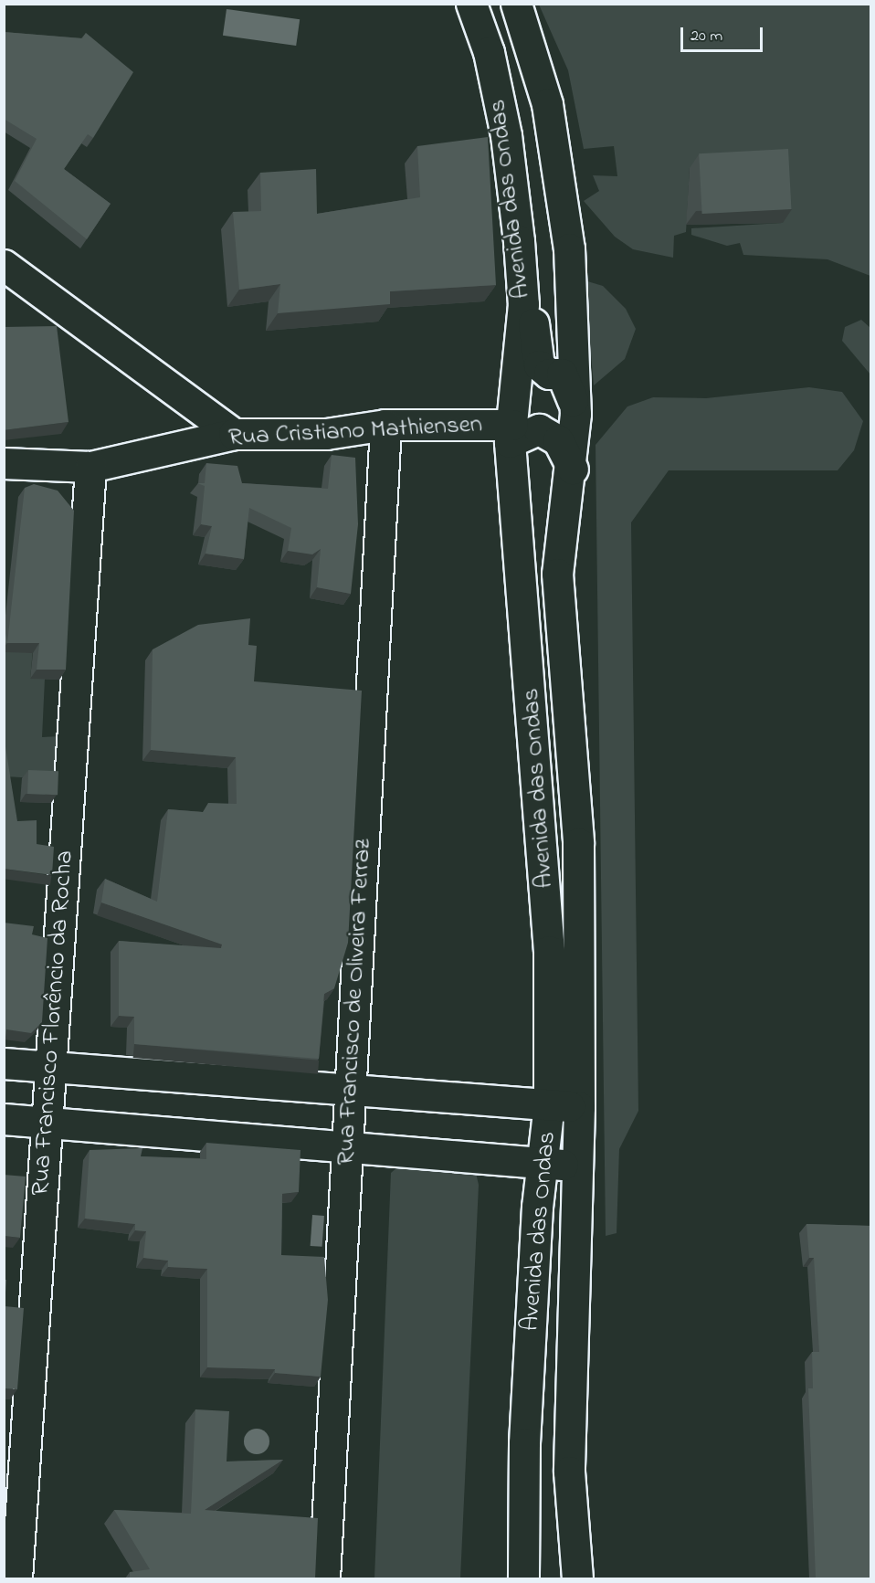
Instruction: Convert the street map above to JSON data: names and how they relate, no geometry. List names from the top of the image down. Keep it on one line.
{"streets":{"street":["Avenida das Ondas","Rua Cristiano Mathiensen","Rua Francisco de Oliveira Ferraz","Rua Francisco Florêncio da Rocha"]},"crossings":[["Avenida das Ondas","Rua Cristiano Mathiensen"],["Rua Cristiano Mathiensen","Rua Francisco de Oliveira Ferraz"],["Rua Cristiano Mathiensen","Rua Francisco Florêncio da Rocha"]],"scale_bar":"20 m"}
